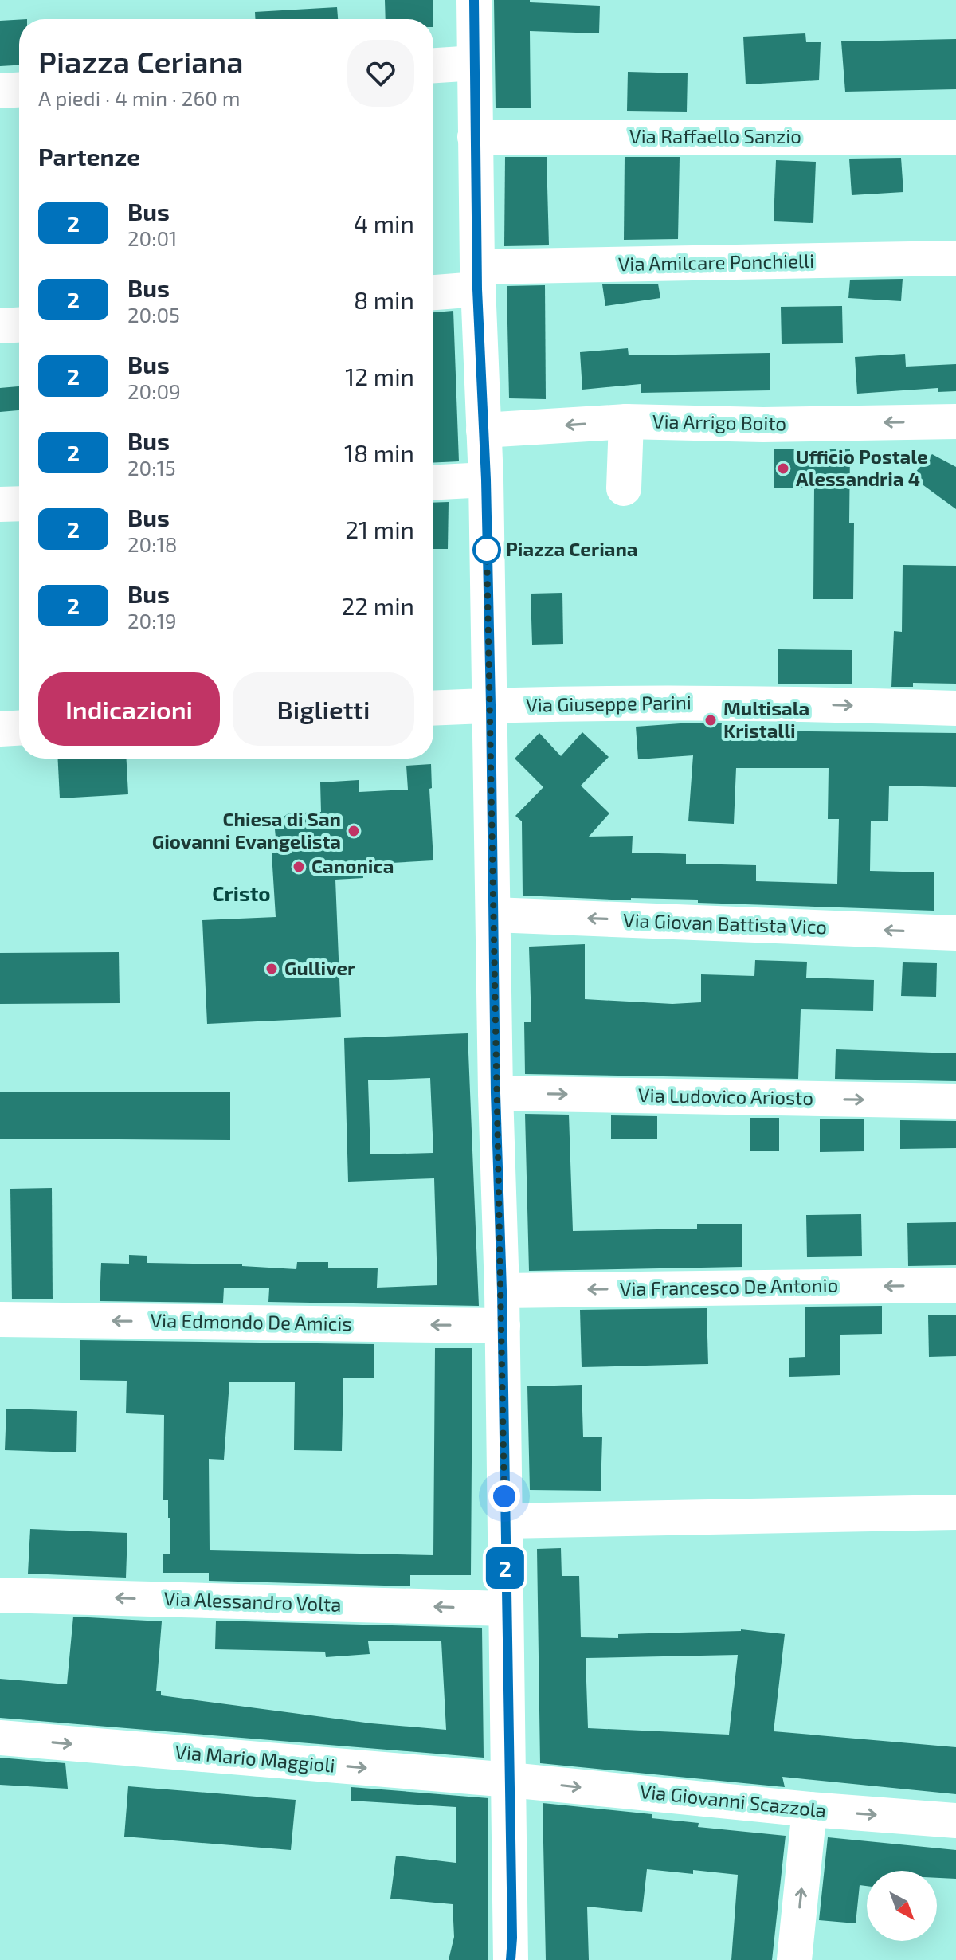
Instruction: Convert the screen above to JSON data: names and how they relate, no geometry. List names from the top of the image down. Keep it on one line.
{"streets":{"street":["Via Raffaello Sanzio","Via Amilcare Ponchielli","Via Arrigo Boito","Via Giuseppe Parini","Via Giovan Battista Vico","Via Ludovico Ariosto","Via Francesco De Antonio","Via Edmondo De Amicis","Via Alessandro Volta","Via Mario Maggioli","Via Giovanni Scazzola"]},"crossings":[["Via Mario Maggioli","Via Giovanni Scazzola"]],"one_way":["Via Arrigo Boito","Via Giuseppe Parini","Via Giovan Battista Vico","Via Ludovico Ariosto","Via Edmondo De Amicis","Via Alessandro Volta","Via Mario Maggioli"],"districts":["Cristo"],"places":["Ufficio Postale Alessandria 4","Piazza Ceriana","Multisala Kristalli","Chiesa di San Giovanni Evangelista","Canonica","Gulliver"],"lines":["bus line 2"],"north":"bottom right","page":{"on_map":"2","heading":[["Piazza Ceriana","A piedi · 4 min · 260 m"],"Partenze"],"list":[{"mark":"2","name":"Bus","note":"20:01","value":"4 min"},{"mark":"2","name":"Bus","note":"20:05","value":"8 min"},{"mark":"2","name":"Bus","note":"20:09","value":"12 min"},{"mark":"2","name":"Bus","note":"20:15","value":"18 min"},{"mark":"2","name":"Bus","note":"20:18","value":"21 min"},{"mark":"2","name":"Bus","note":"20:19","value":"22 min"}],"buttons":["Indicazioni","Biglietti"]}}
